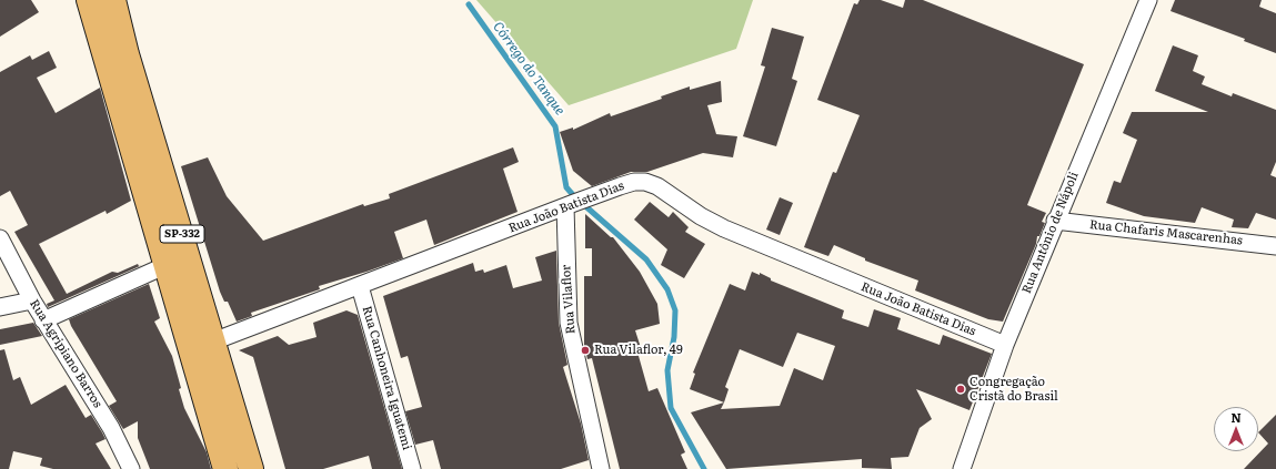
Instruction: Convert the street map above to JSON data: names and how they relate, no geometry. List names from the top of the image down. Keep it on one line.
{"streets":{"main road":["SP-332"],"street":["Rua João Batista Dias","Rua Antônio de Nápoli","Rua Chafaris Mascarenhas","Rua Vilaflor","Rua Agripiano Barros","Rua Canhoneira Iguatemi"]},"crossings":[["Rua João Batista Dias","Rua Antônio de Nápoli"],["Rua João Batista Dias","SP-332"],["Rua João Batista Dias","Rua Vilaflor"],["Rua João Batista Dias","Rua Canhoneira Iguatemi"],["Rua Antônio de Nápoli","Rua Chafaris Mascarenhas"]],"water":["Córrego do Tanque"],"places":["Rua Vilaflor, 49","Congregação Cristã do Brasil"],"north":"top"}
